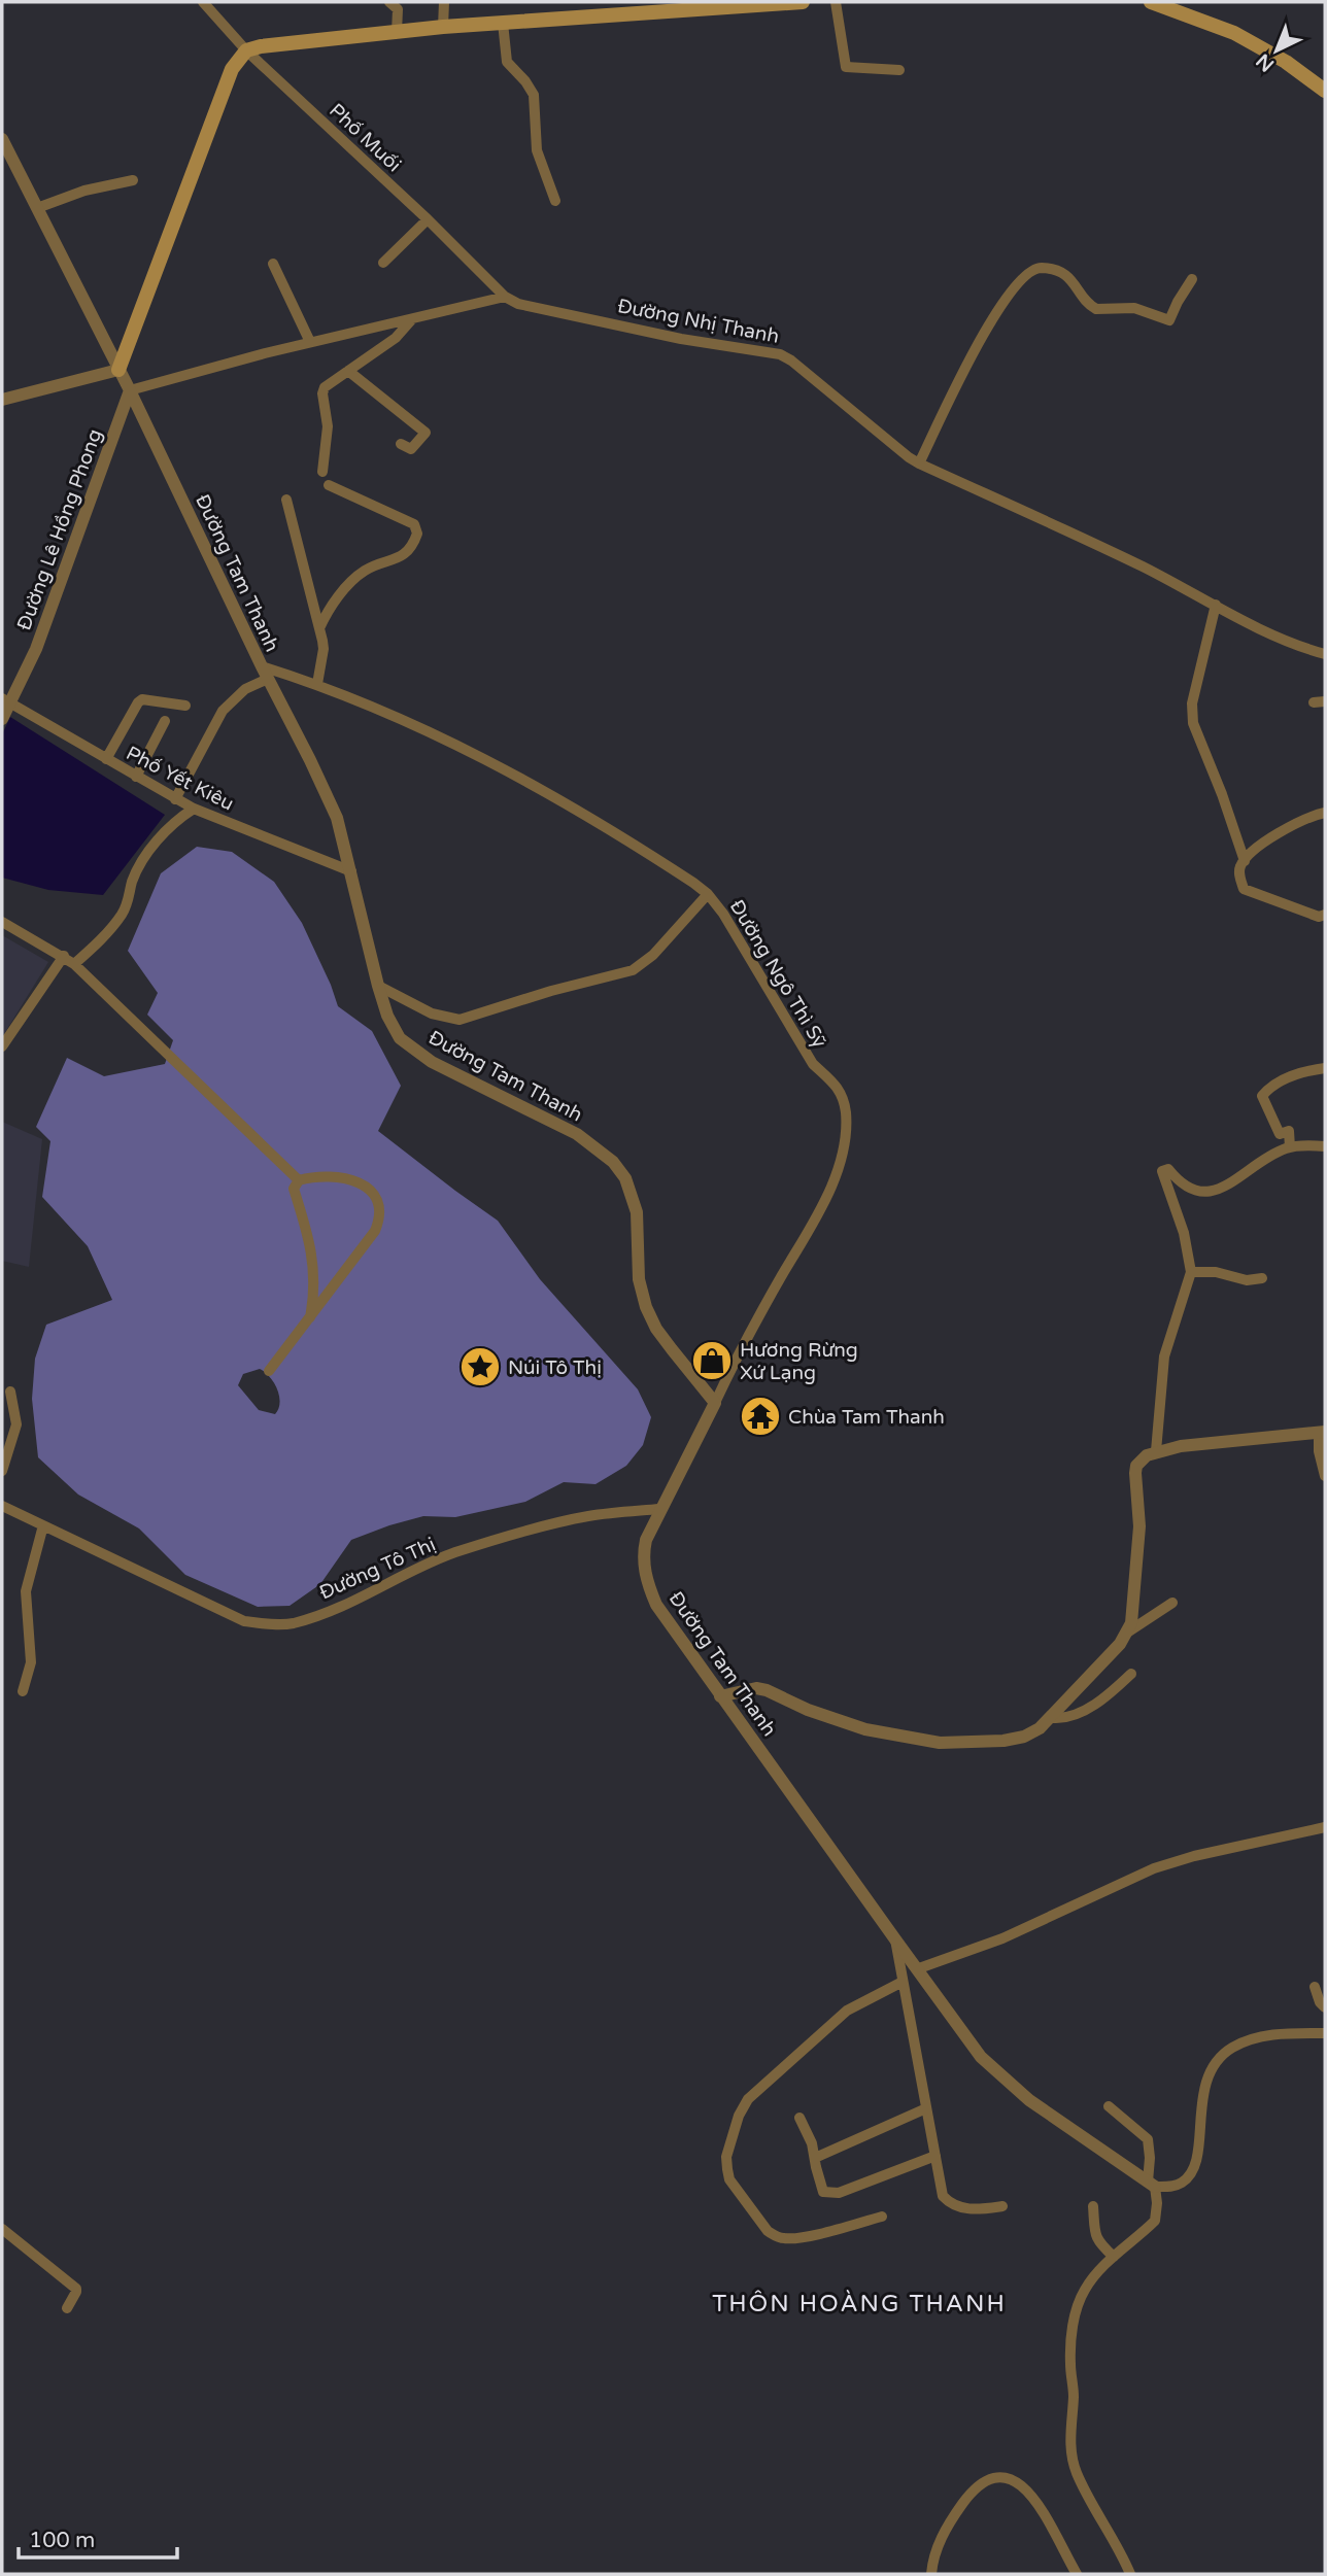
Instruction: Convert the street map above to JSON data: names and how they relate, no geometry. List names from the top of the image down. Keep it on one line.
{"streets":{"street":["Phố Muối","Đường Nhị Thanh","Đường Lê Hồng Phong","Đường Tam Thanh","Phố Yết Kiêu","Đường Ngô Thì Sỹ","Đường Tô Thị"]},"crossings":[["Phố Muối","Đường Nhị Thanh"],["Đường Lê Hồng Phong","Đường Tam Thanh"],["Đường Lê Hồng Phong","Phố Yết Kiêu"],["Đường Tam Thanh","Phố Yết Kiêu"],["Đường Tam Thanh","Đường Ngô Thì Sỹ"],["Đường Tam Thanh","Đường Tô Thị"]],"districts":["THÔN HOÀNG THANH"],"places":{"shop":["Hương Rừng Xứ Lạng"],"place":["Núi Tô Thị"],"temple":["Chùa Tam Thanh"]},"scale_bar":"100 m","north":"bottom left"}
